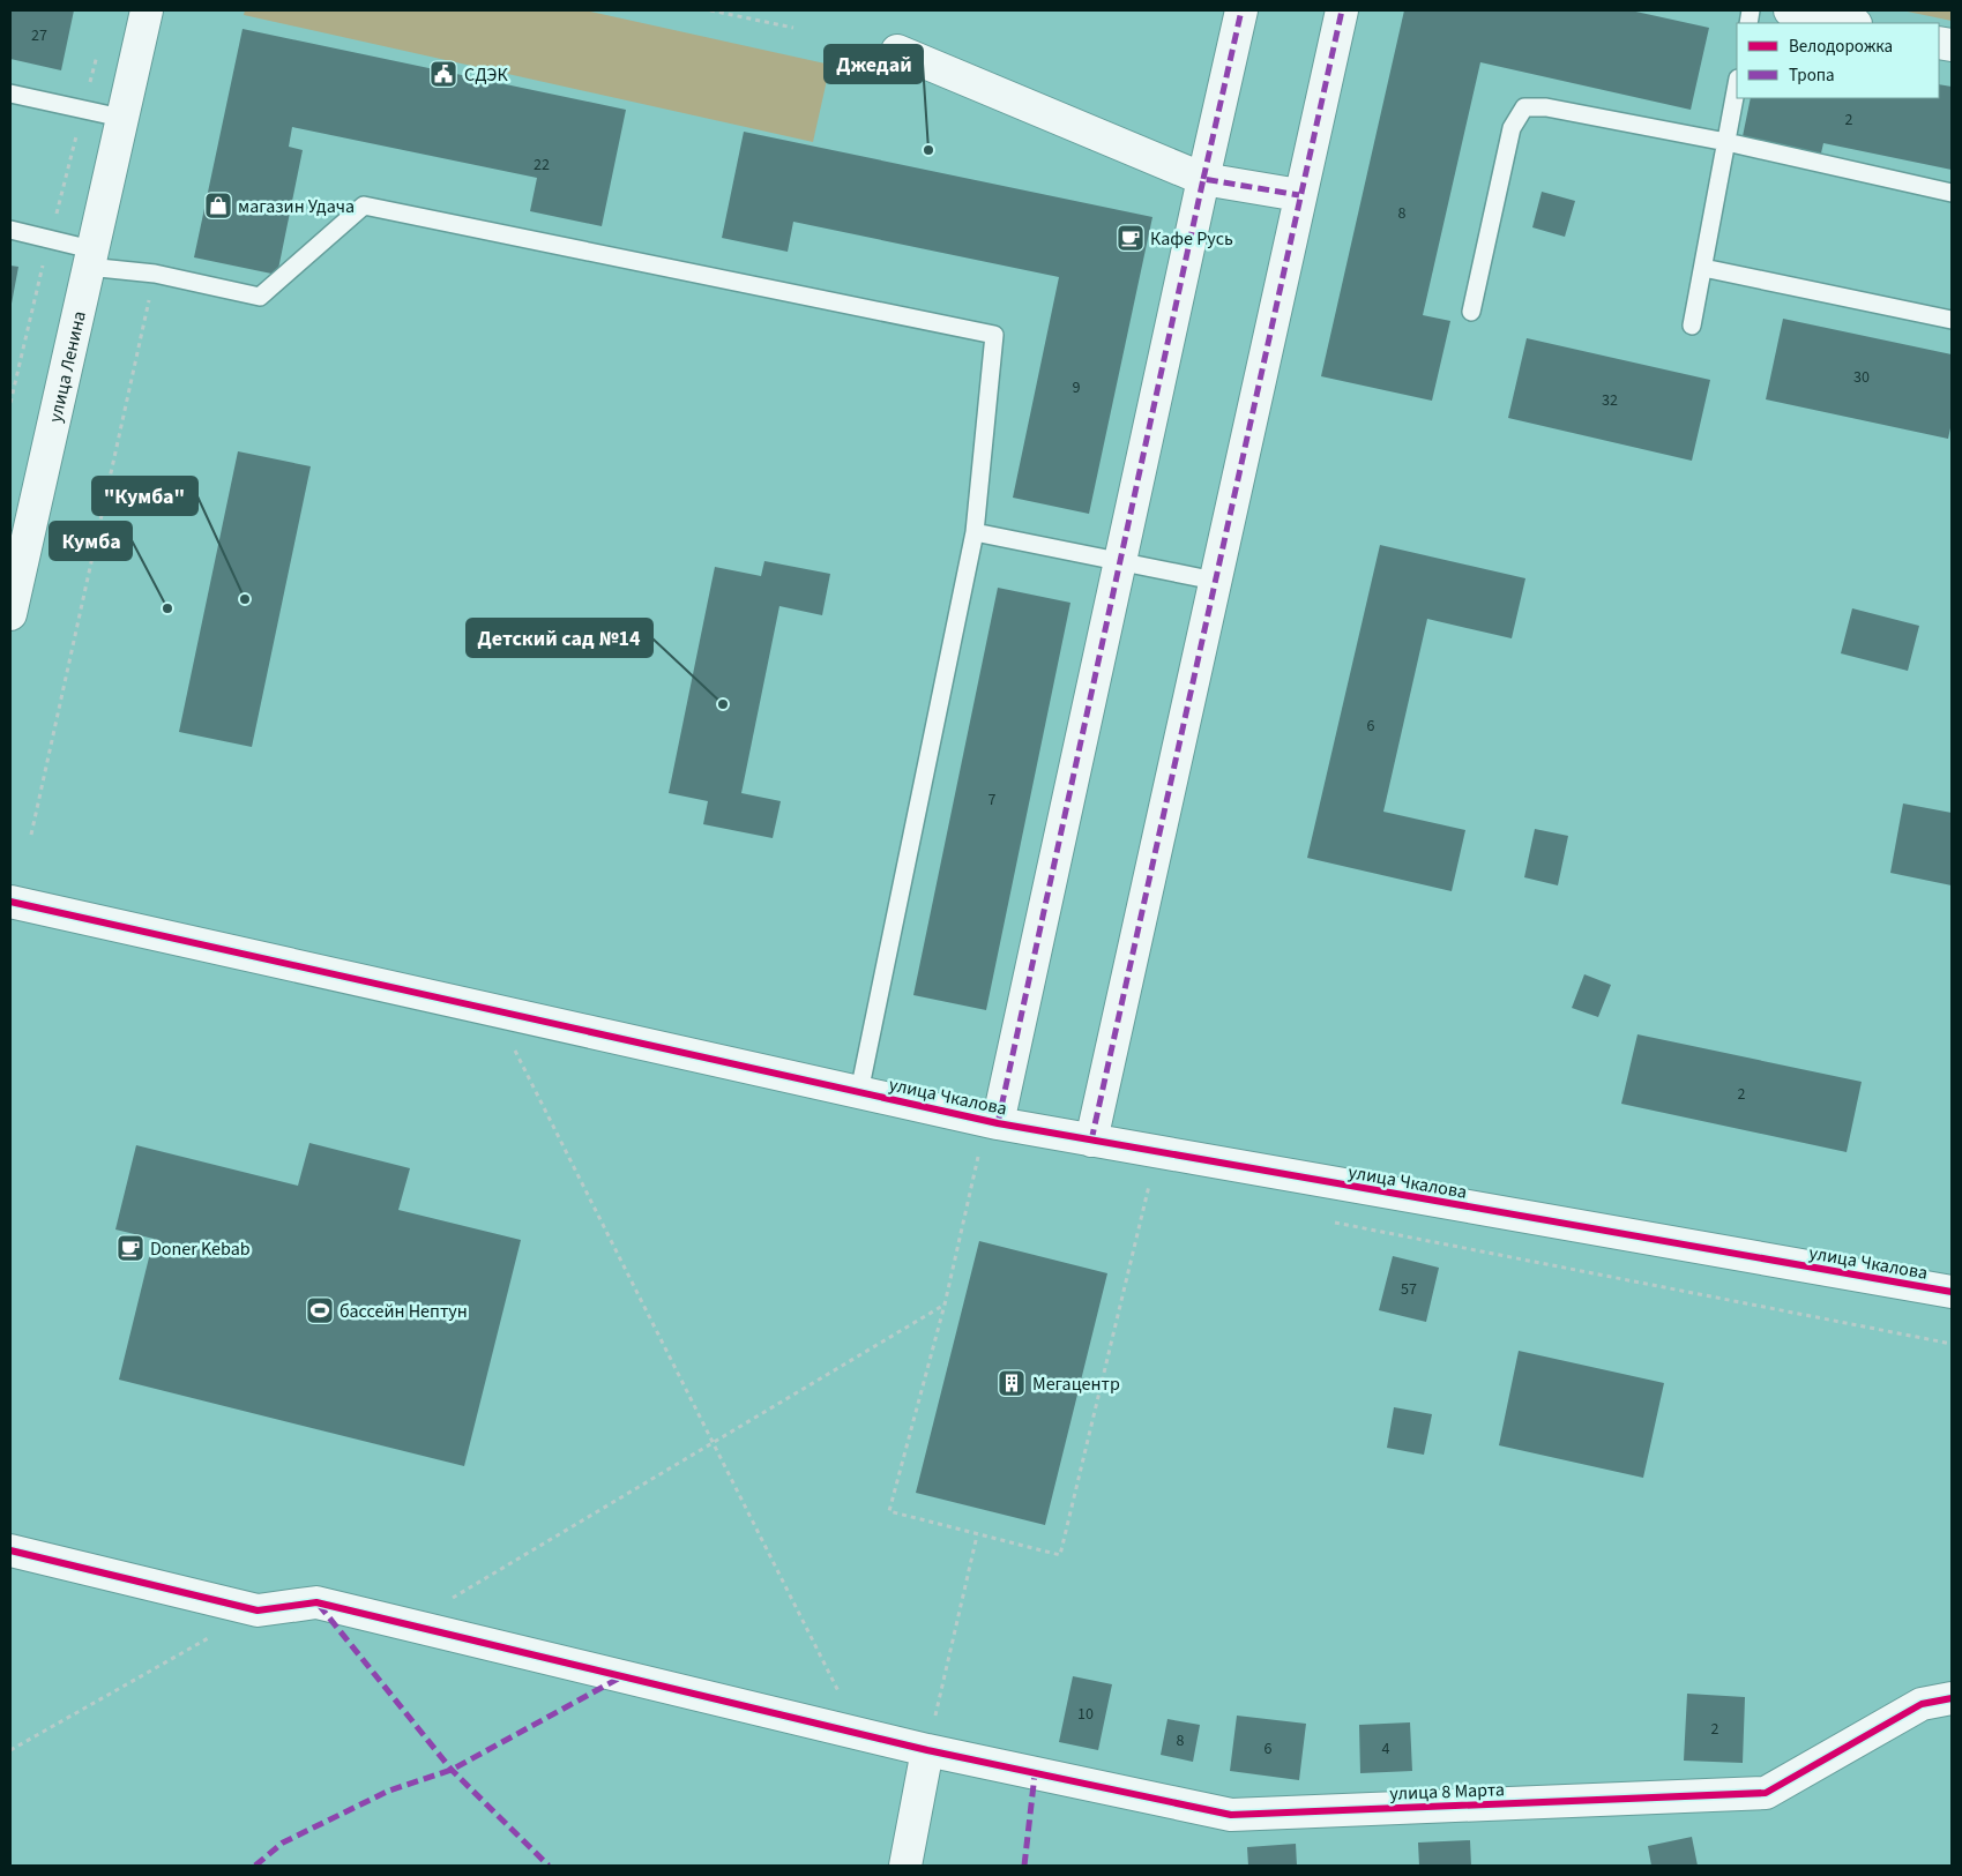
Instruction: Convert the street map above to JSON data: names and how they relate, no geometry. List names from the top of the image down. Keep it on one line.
{"streets":{"street":["улица Ленина","улица Чкалова","улица 8 Марта"]},"places":{"public building":["СДЭК"],"other":["Джедай","\"Кумба\"","Кумба","Детский сад №14"],"shop":["магазин Удача"],"cafe":["Кафе Русь","Doner Kebab"],"sports":["бассейн Нептун"],"building":["Мегацентр"]},"house_numbers":["27","2","22","8","30","9","32","6","7","2","57","10","2","8","6","4"],"legend":["Велодорожка","Тропа"]}
